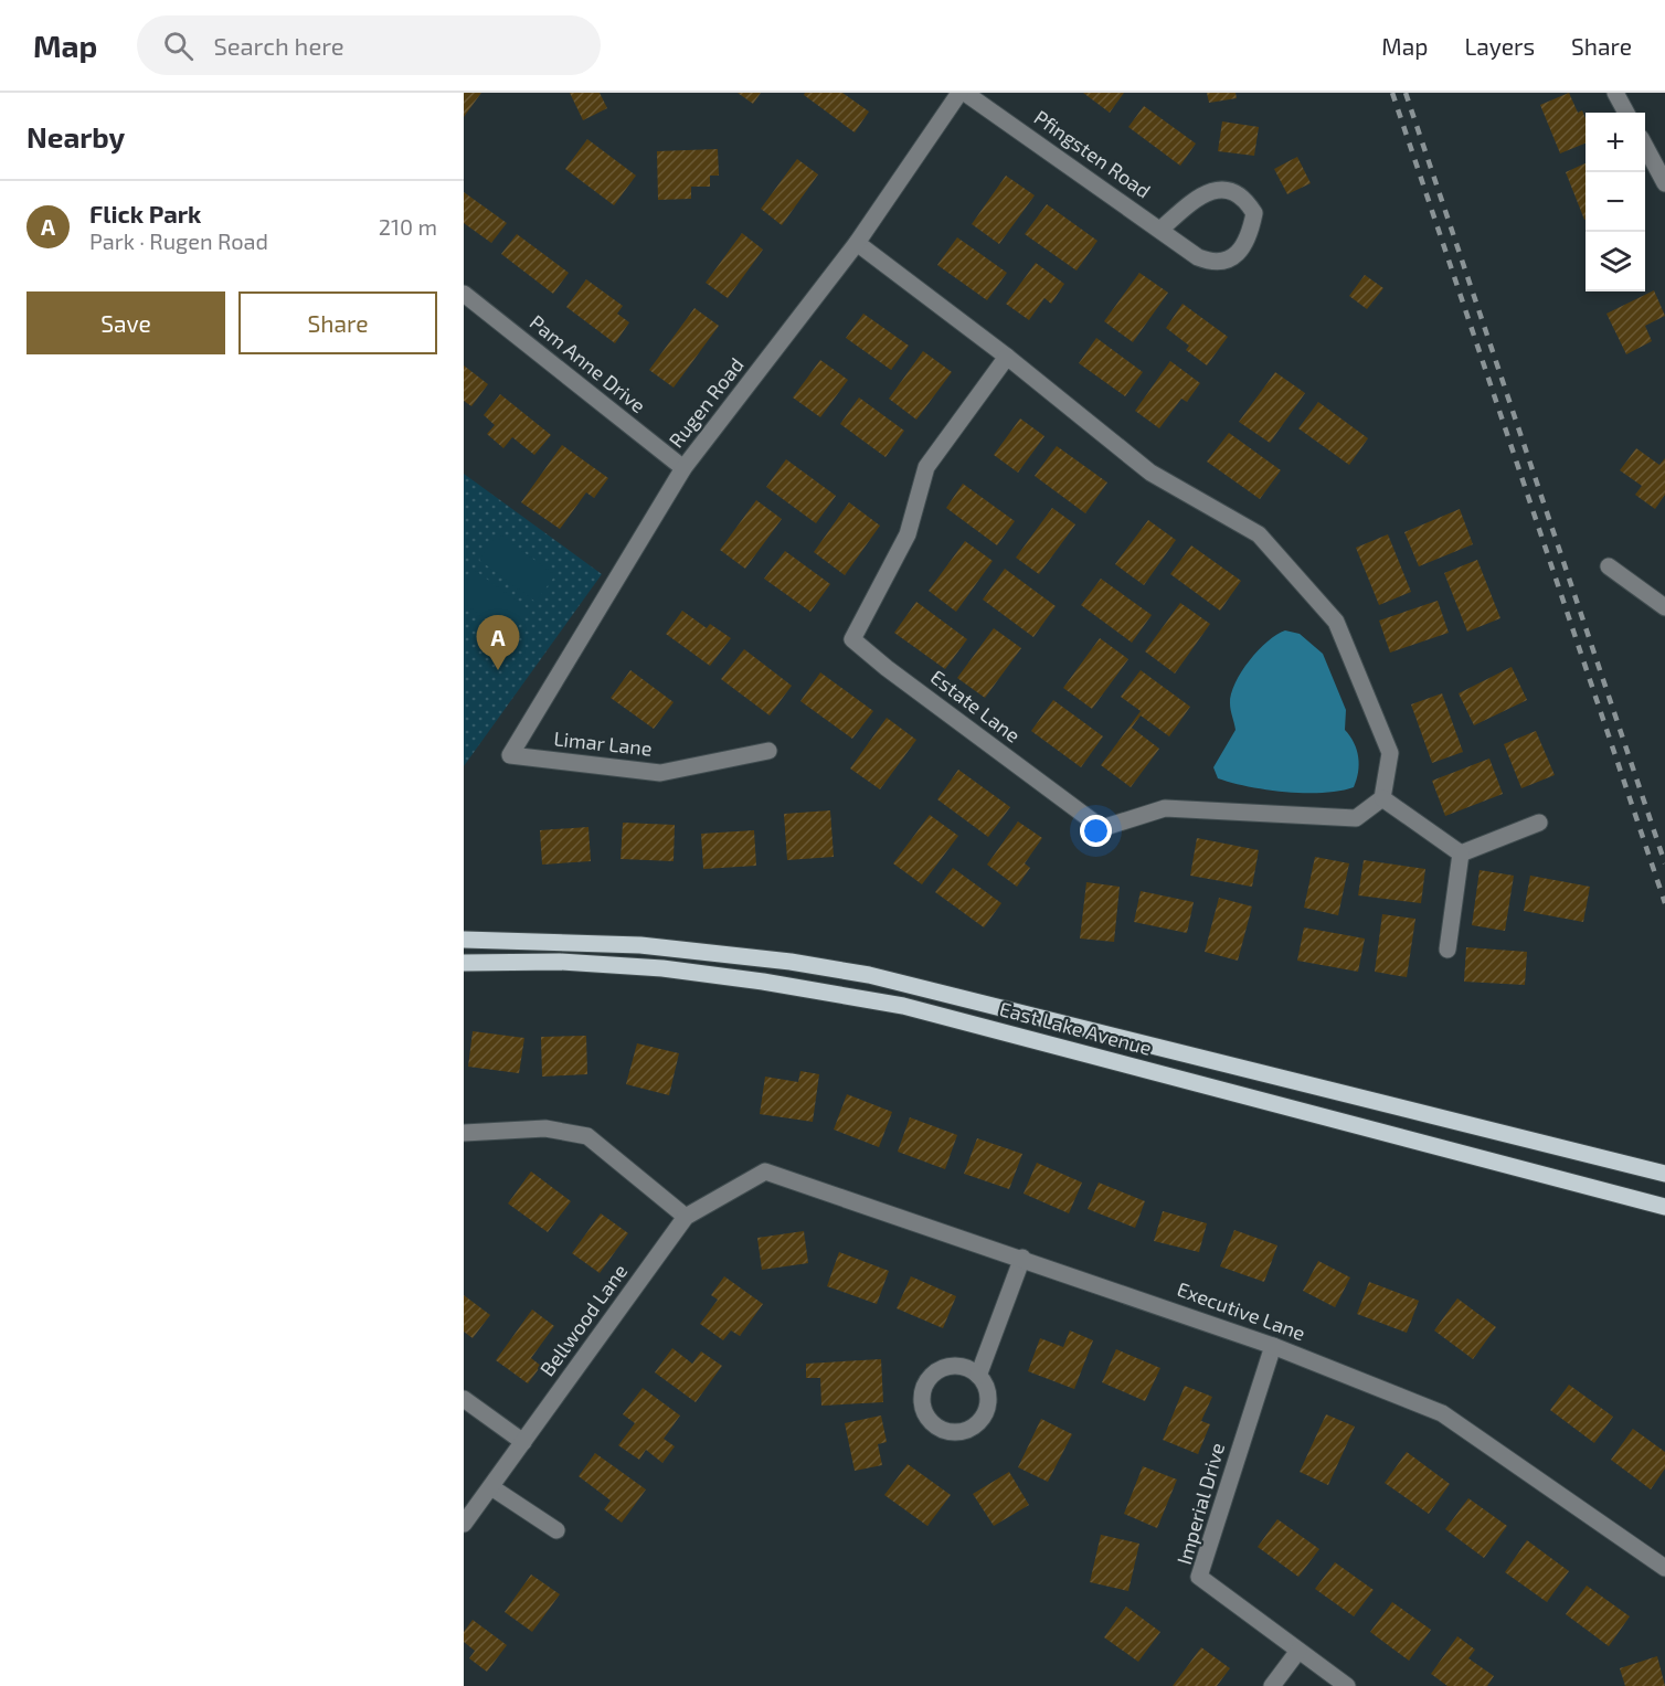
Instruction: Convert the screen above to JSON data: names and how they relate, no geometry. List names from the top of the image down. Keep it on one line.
{"streets":{"main road":["East Lake Avenue"],"street":["Pfingsten Road","Pam Anne Drive","Rugen Road","Estate Lane","Limar Lane","Executive Lane","Bellwood Lane","Imperial Drive"]},"crossings":[["Pam Anne Drive","Rugen Road"],["Rugen Road","Limar Lane"],["Executive Lane","Bellwood Lane"],["Executive Lane","Imperial Drive"]],"page":{"header":"Map","search":"Search here","nav":["Map","Layers","Share"],"heading":"Nearby","map_buttons":["+","−"],"list":[{"mark":"A","name":"Flick Park","note":"Park · Rugen Road","value":"210 m"}],"buttons":["Save","Share"],"pins":"A"}}
